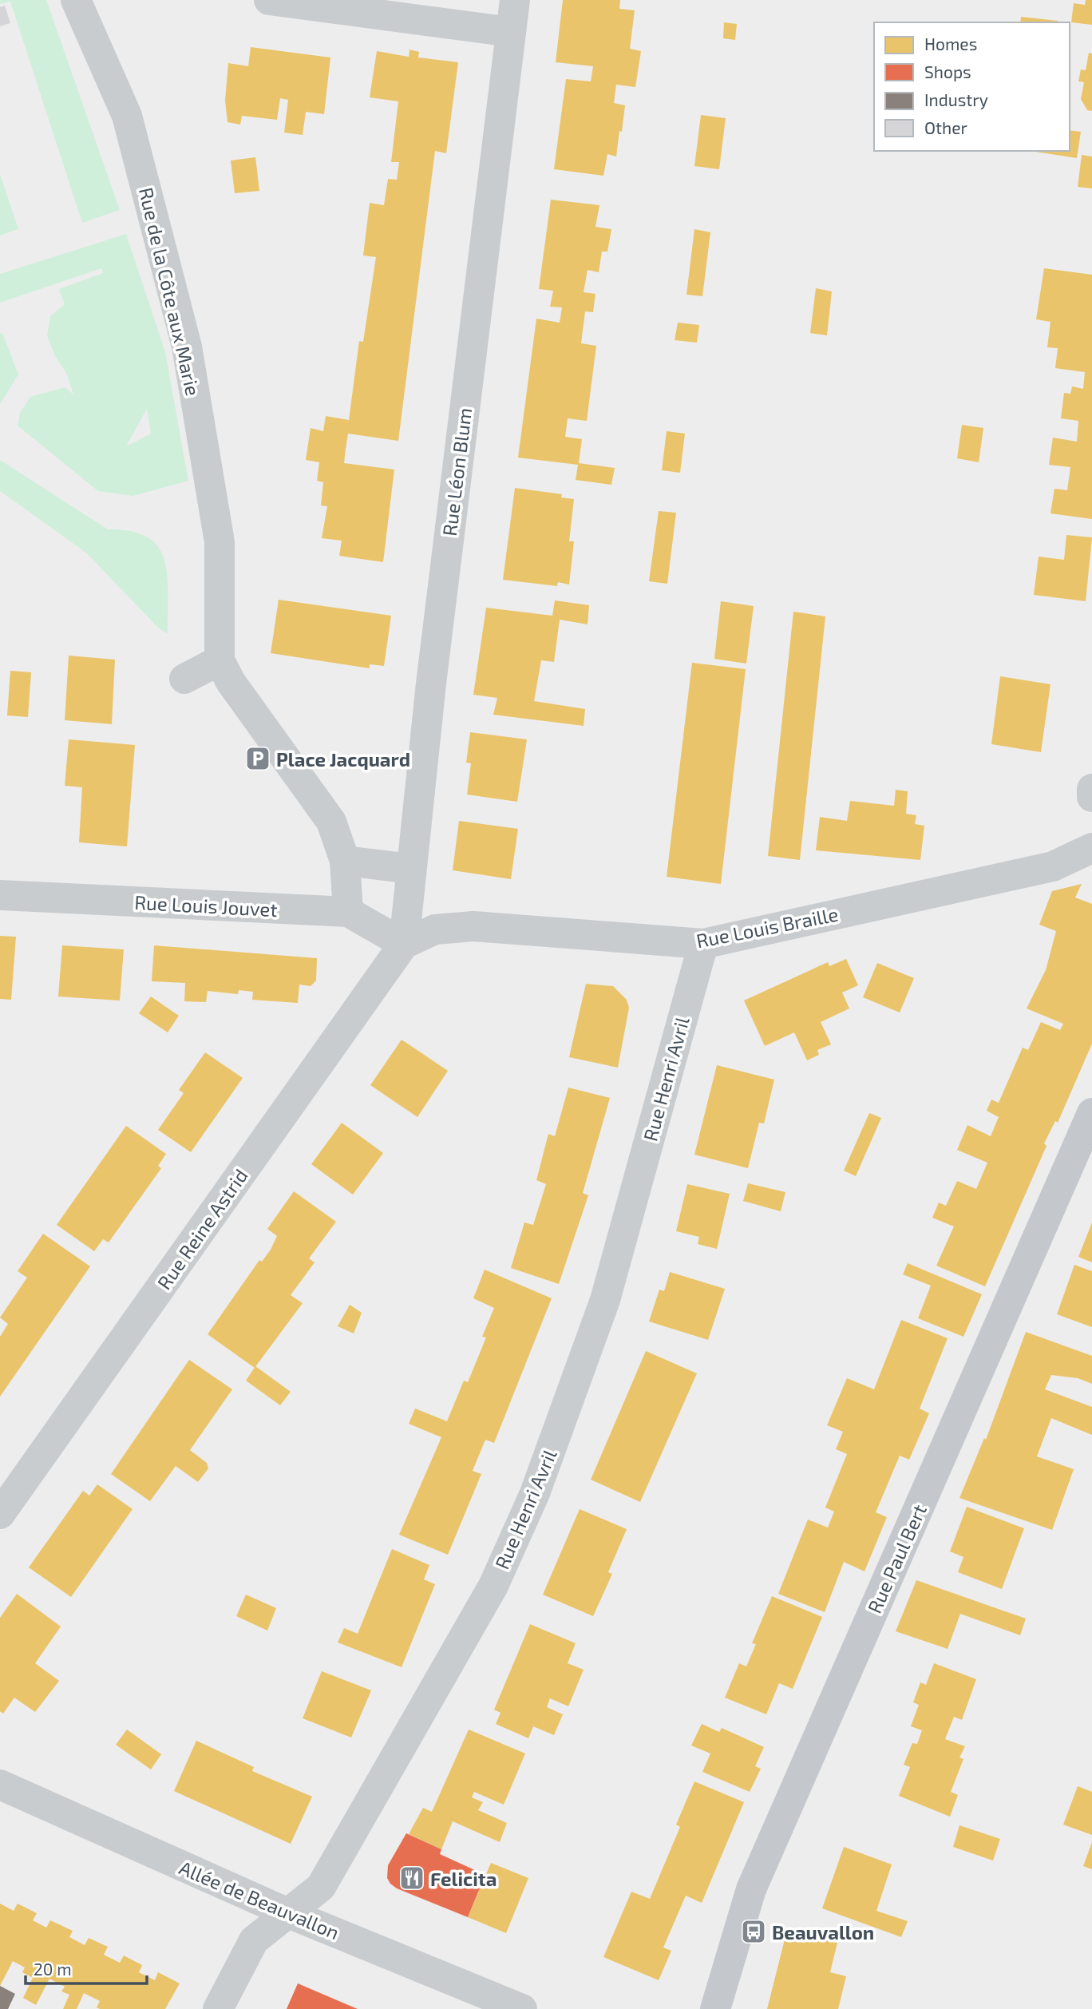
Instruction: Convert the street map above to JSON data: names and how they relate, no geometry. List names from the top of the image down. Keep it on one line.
{"streets":{"main road":["Rue Paul Bert"],"street":["Rue de la Côte aux Marie","Rue Léon Blum","Rue Louis Jouvet","Rue Louis Braille","Rue Henri Avril","Rue Reine Astrid","Allée de Beauvallon"]},"crossings":[["Rue Léon Blum","Rue Louis Jouvet"],["Rue Léon Blum","Rue Louis Braille"],["Rue Léon Blum","Rue Reine Astrid"],["Rue Louis Jouvet","Rue Louis Braille"],["Rue Louis Jouvet","Rue Reine Astrid"],["Rue Louis Braille","Rue Henri Avril"],["Rue Louis Braille","Rue Reine Astrid"],["Rue Henri Avril","Allée de Beauvallon"]],"places":{"parking":["Place Jacquard"],"restaurant":["Felicita"],"bus stop":["Beauvallon"]},"legend":["Homes","Shops","Industry","Other"],"scale_bar":"20 m"}
